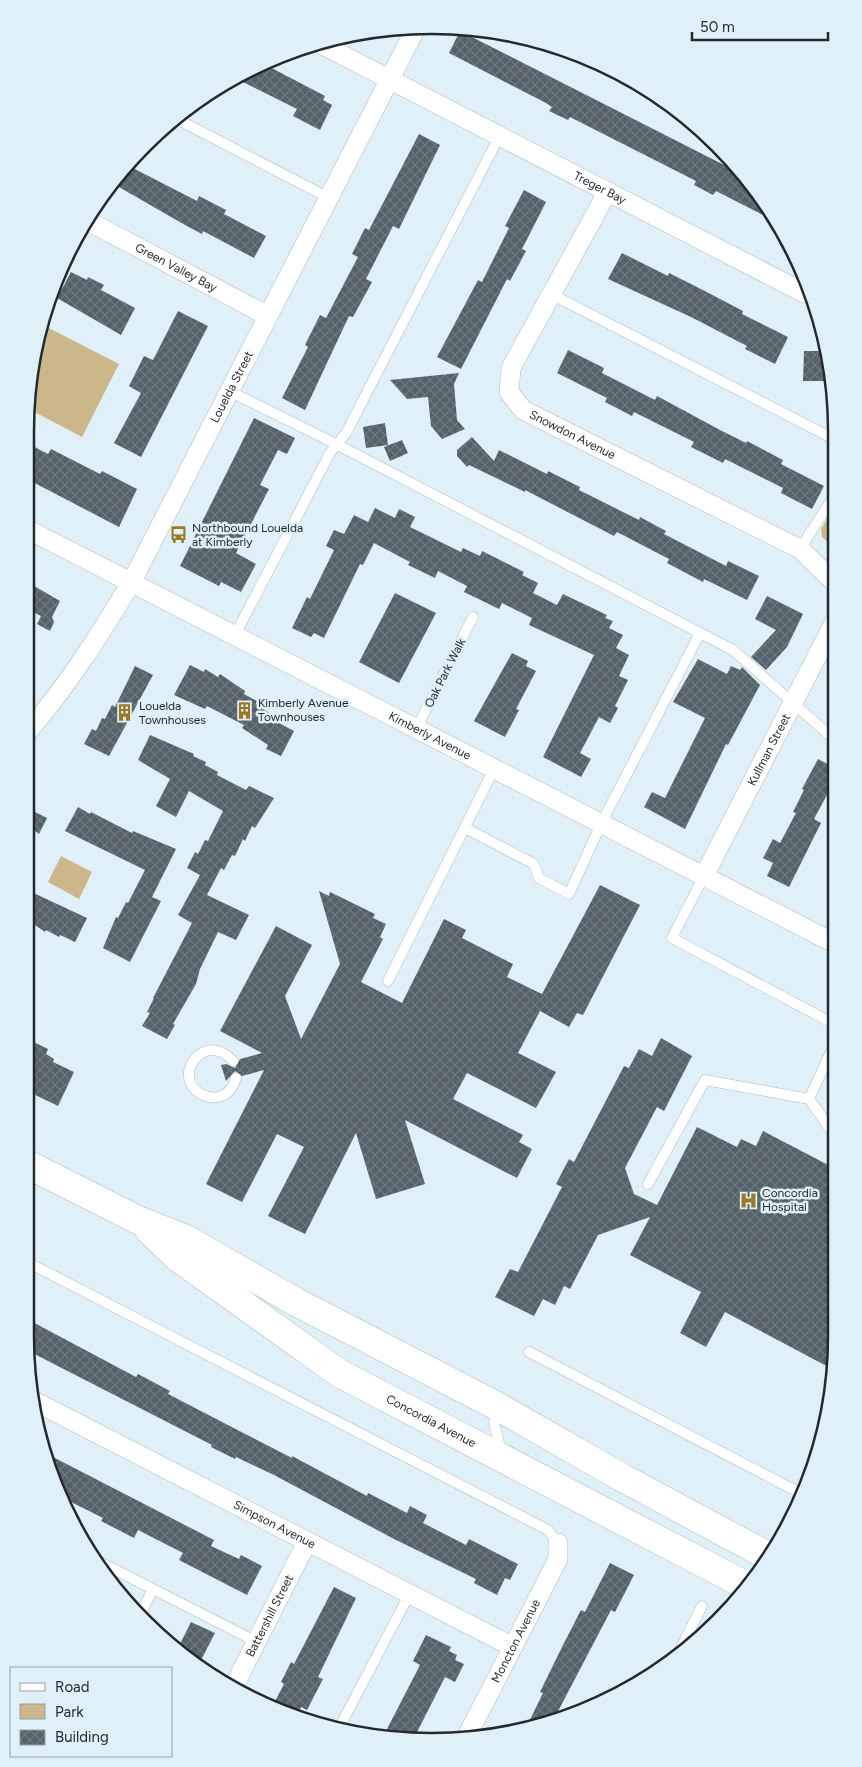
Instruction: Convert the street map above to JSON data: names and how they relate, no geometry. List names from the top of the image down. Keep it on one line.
{"streets":{"main road":["Concordia Avenue"],"street":["Treger Bay","Green Valley Bay","Louelda Street","Snowdon Avenue","Kimberly Avenue","Kullman Street","Simpson Avenue","Battershill Street","Moncton Avenue"],"lane":["Oak Park Walk"]},"crossings":[["Treger Bay","Louelda Street"],["Treger Bay","Snowdon Avenue"],["Green Valley Bay","Louelda Street"],["Louelda Street","Kimberly Avenue"],["Oak Park Walk","Kimberly Avenue"],["Kimberly Avenue","Kullman Street"],["Simpson Avenue","Battershill Street"],["Simpson Avenue","Moncton Avenue"]],"places":{"bus stop":["Northbound Louelda at Kimberly"],"building":["Kimberly Avenue Townhouses","Louelda Townhouses"],"hospital":["Concordia Hospital"]},"legend":["Road","Park","Building"],"scale_bar":"50 m"}
